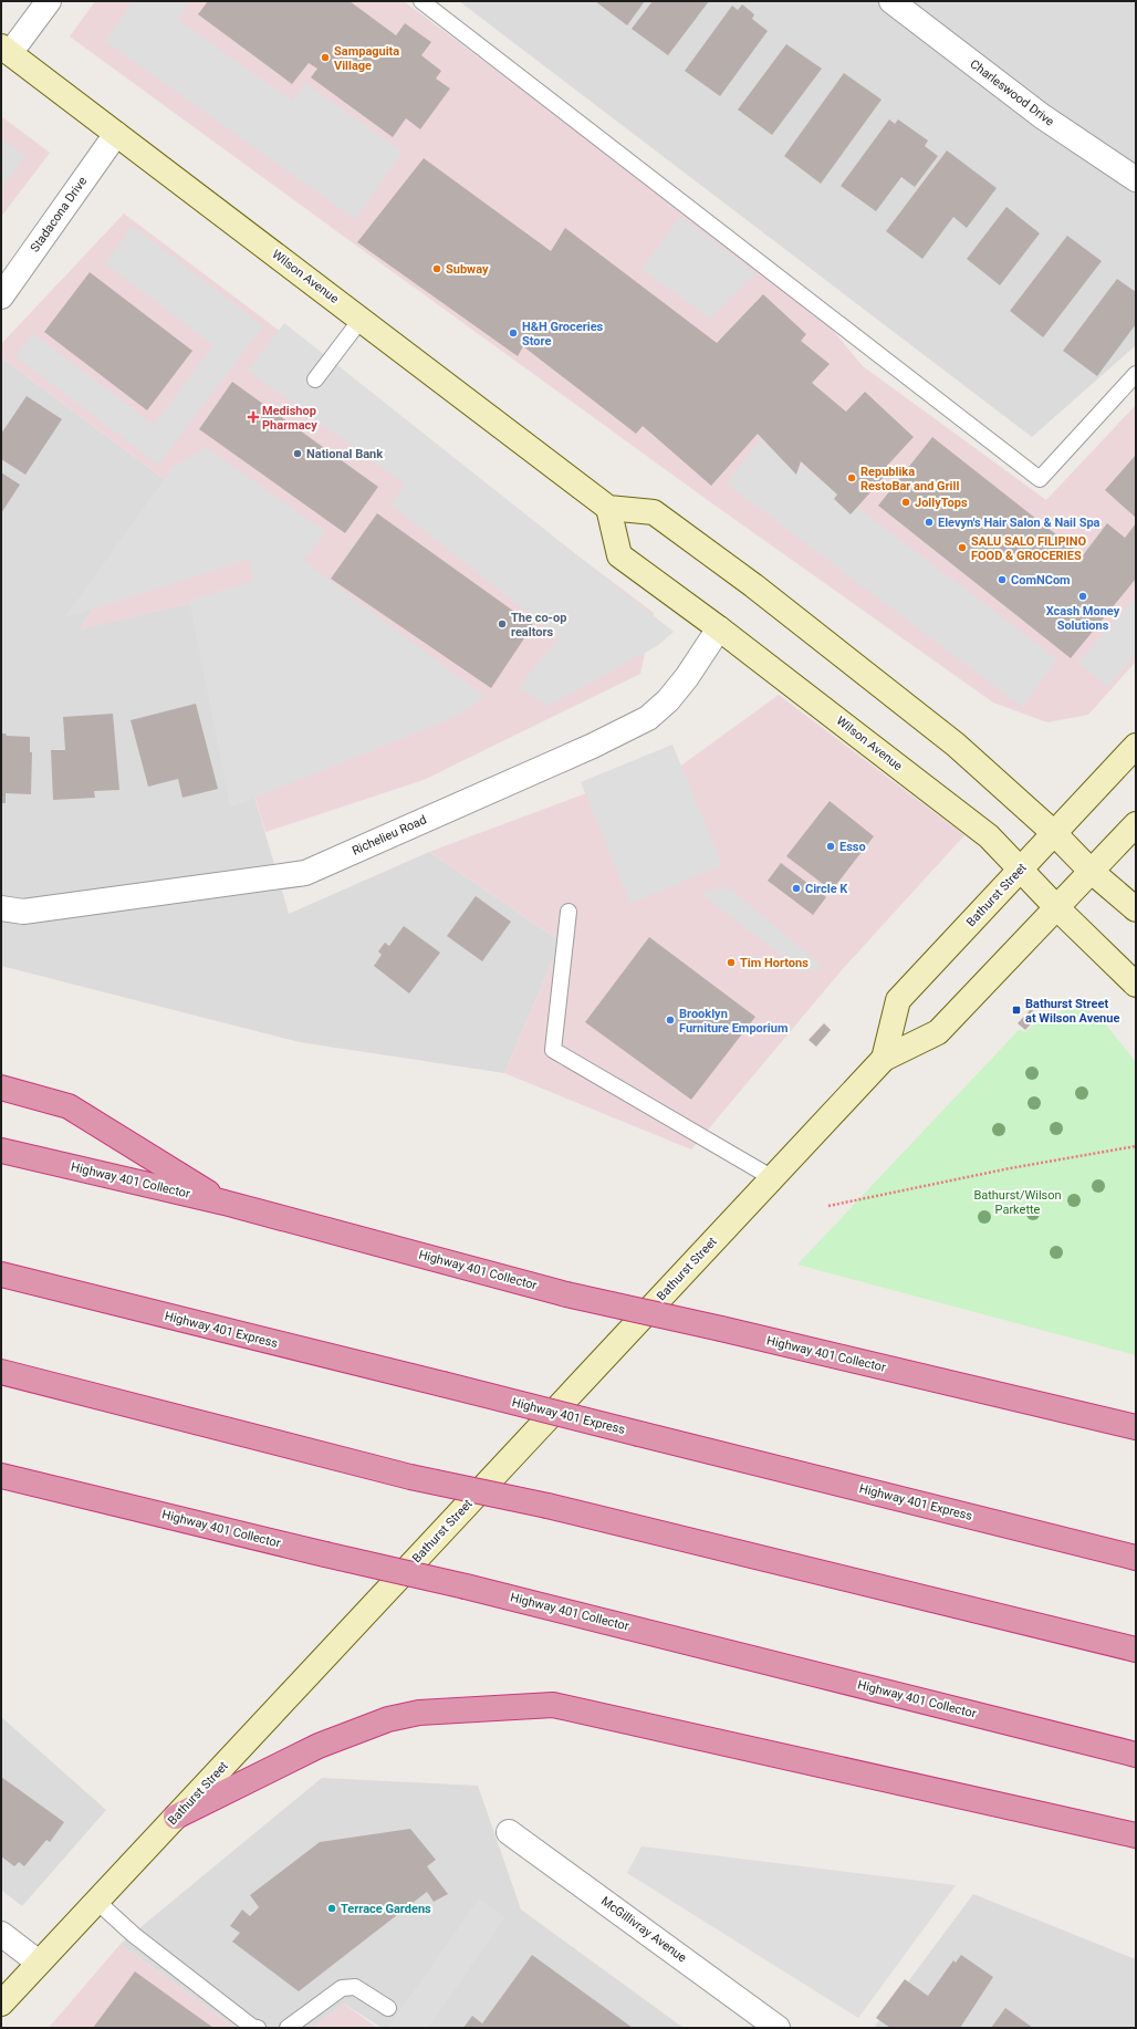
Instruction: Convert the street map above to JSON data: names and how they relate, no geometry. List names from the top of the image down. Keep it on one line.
{"streets":{"highway":["Highway 401 Collector","Highway 401 Express"],"main road":["Wilson Avenue","Bathurst Street"],"street":["Charleswood Drive","Stadacona Drive","Richelieu Road","McGillivray Avenue"]},"crossings":[["Stadacona Drive","Wilson Avenue"],["Wilson Avenue","Richelieu Road"],["Wilson Avenue","Bathurst Street"]],"parks":["Bathurst/Wilson Parkette"],"places":{"other":["Sampaguita Village","Subway","H&H Groceries Store","National Bank","Republika RestoBar and Grill","JollyTops","Elevyn's Hair Salon & Nail Spa","SALU SALO FILIPINO FOOD & GROCERIES","ComNCom","Xcash Money Solutions","The co-op realtors","Esso","Circle K","Tim Hortons","Brooklyn Furniture Emporium","Terrace Gardens"],"health":["Medishop Pharmacy"],"transit":["Bathurst Street at Wilson Avenue"]}}
